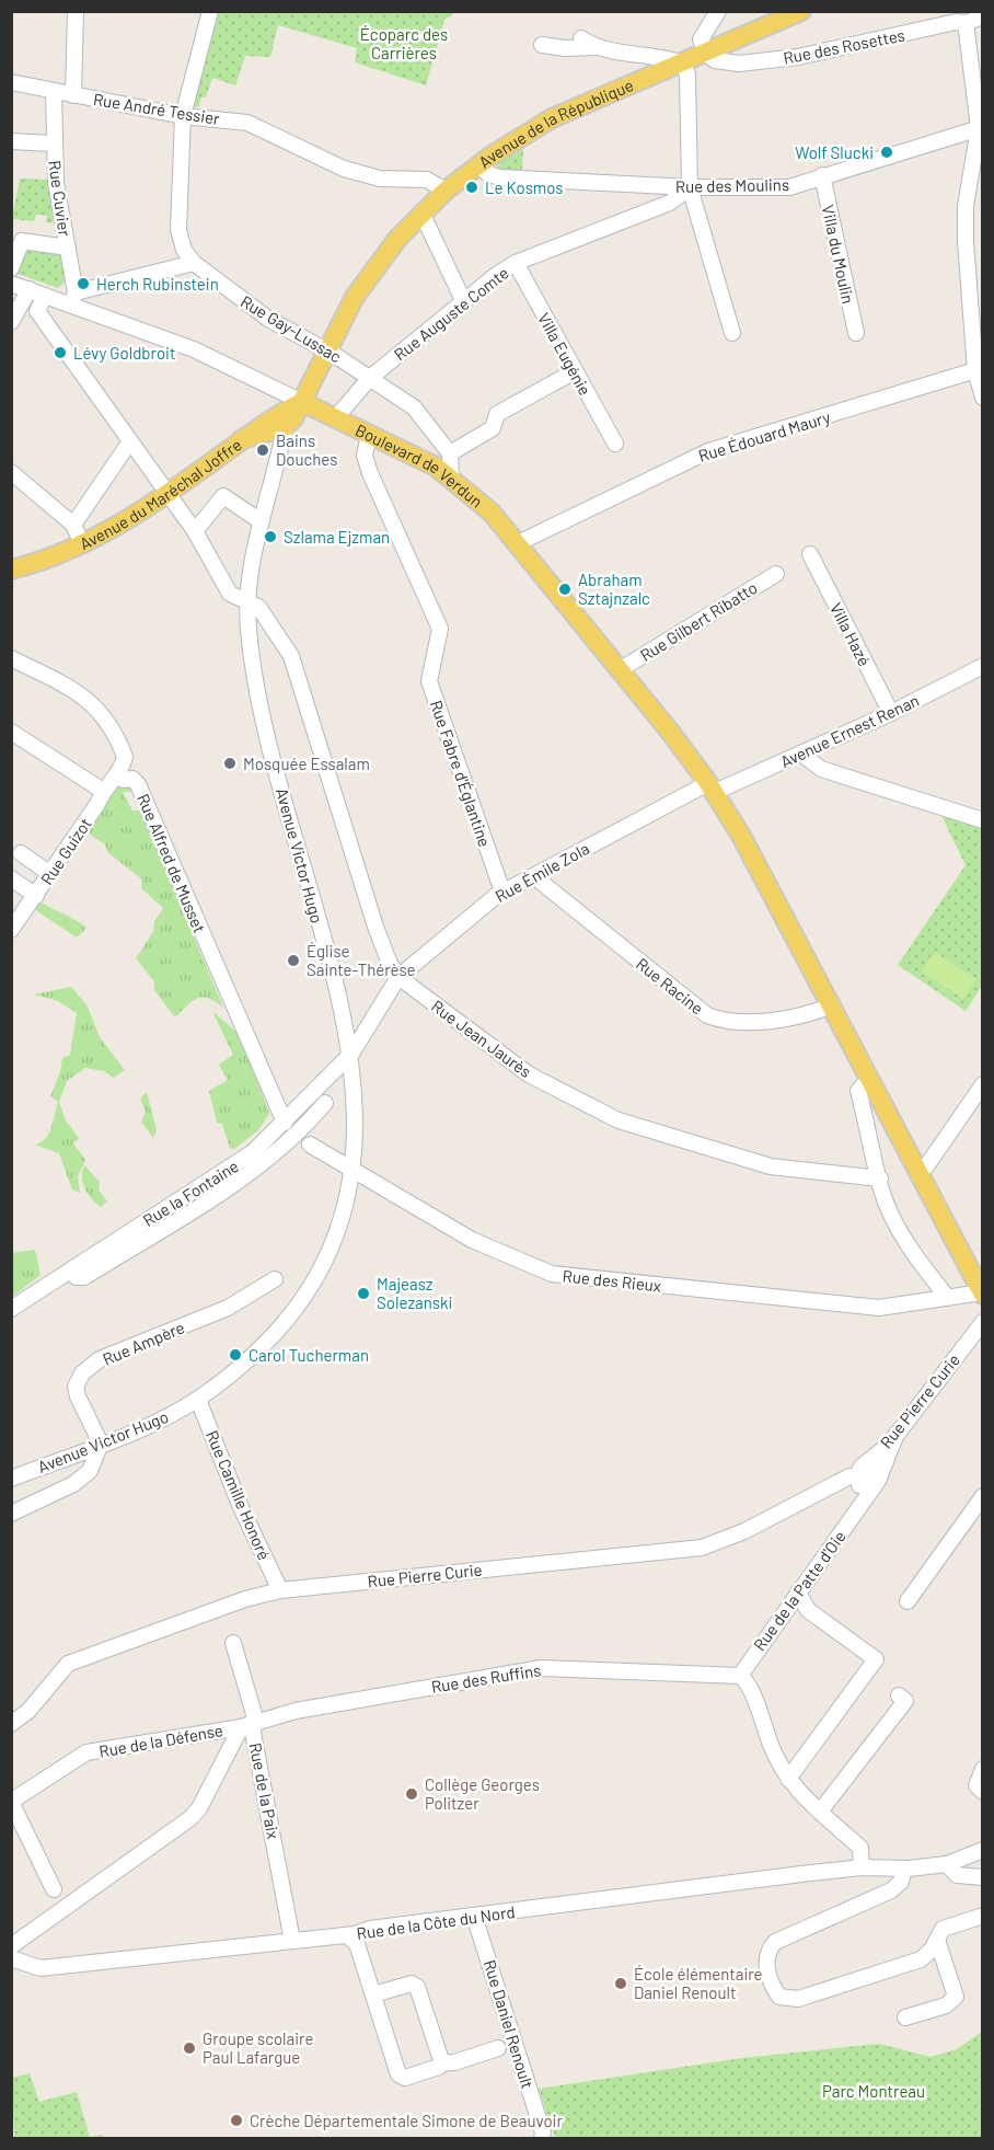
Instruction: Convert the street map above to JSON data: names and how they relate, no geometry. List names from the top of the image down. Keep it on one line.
{"streets":{"main road":["Avenue de la République","Boulevard de Verdun","Avenue du Maréchal Joffre"],"street":["Rue des Rosettes","Rue André Tessier","Rue des Moulins","Rue Cuvier","Villa du Moulin","Rue Auguste Comte","Rue Gay-Lussac","Villa Eugénie","Rue Édouard Maury","Rue Gilbert Ribatto","Villa Hazé","Avenue Ernest Renan","Rue Fabre d'Églantine","Rue Guizot","Avenue Victor Hugo","Rue Alfred de Musset","Rue Émile Zola","Rue Racine","Rue Jean Jaurès","Rue la Fontaine","Rue des Rieux","Rue Ampère","Rue Pierre Curie","Rue Camille Honoré","Rue de la Patte d'Oie","Rue des Ruffins","Rue de la Défense","Rue de la Paix","Rue de la Côte du Nord","Rue Daniel Renoult"]},"crossings":[["Rue des Rosettes","Avenue de la République"],["Rue André Tessier","Avenue de la République"],["Rue André Tessier","Rue Cuvier"],["Rue André Tessier","Rue Gay-Lussac"],["Avenue de la République","Rue des Moulins"],["Avenue de la République","Rue Gay-Lussac"],["Avenue de la République","Boulevard de Verdun"],["Avenue de la République","Avenue du Maréchal Joffre"],["Avenue de la République","Avenue Victor Hugo"],["Rue des Moulins","Villa du Moulin"],["Rue des Moulins","Rue Auguste Comte"],["Rue Cuvier","Boulevard de Verdun"],["Rue Auguste Comte","Rue Gay-Lussac"],["Rue Auguste Comte","Villa Eugénie"],["Rue Auguste Comte","Boulevard de Verdun"],["Rue Gay-Lussac","Villa Eugénie"],["Rue Édouard Maury","Boulevard de Verdun"],["Boulevard de Verdun","Avenue du Maréchal Joffre"],["Boulevard de Verdun","Rue Gilbert Ribatto"],["Boulevard de Verdun","Avenue Ernest Renan"],["Boulevard de Verdun","Rue Fabre d'Églantine"],["Boulevard de Verdun","Rue Émile Zola"],["Boulevard de Verdun","Rue Racine"],["Boulevard de Verdun","Rue des Rieux"],["Avenue du Maréchal Joffre","Rue Jean Jaurès"],["Villa Hazé","Avenue Ernest Renan"],["Avenue Ernest Renan","Rue Émile Zola"],["Rue Fabre d'Églantine","Rue Émile Zola"],["Rue Guizot","Rue Alfred de Musset"],["Avenue Victor Hugo","Rue Émile Zola"],["Avenue Victor Hugo","Rue Jean Jaurès"],["Avenue Victor Hugo","Rue la Fontaine"],["Avenue Victor Hugo","Rue des Rieux"],["Avenue Victor Hugo","Rue Ampère"],["Avenue Victor Hugo","Rue Camille Honoré"],["Rue Alfred de Musset","Rue la Fontaine"],["Rue Émile Zola","Rue Racine"],["Rue Émile Zola","Rue Jean Jaurès"],["Rue Émile Zola","Rue la Fontaine"],["Rue Pierre Curie","Rue Camille Honoré"],["Rue Pierre Curie","Rue de la Patte d'Oie"],["Rue de la Patte d'Oie","Rue des Ruffins"],["Rue des Ruffins","Rue de la Défense"],["Rue des Ruffins","Rue de la Paix"],["Rue de la Défense","Rue de la Paix"],["Rue de la Paix","Rue de la Côte du Nord"],["Rue de la Côte du Nord","Rue Daniel Renoult"]],"parks":["Écoparc des Carrières","Parc Montreau"],"places":["Wolf Slucki","Le Kosmos","Herch Rubinstein","Lévy Goldbroit","Bains Douches","Szlama Ejzman","Abraham Sztajnzalc","Mosquée Essalam","Église Sainte-Thérèse","Majeasz Solezanski","Carol Tucherman","Collège Georges Politzer","École élémentaire Daniel Renoult","Groupe scolaire Paul Lafargue","Crèche Départementale Simone de Beauvoir"]}
